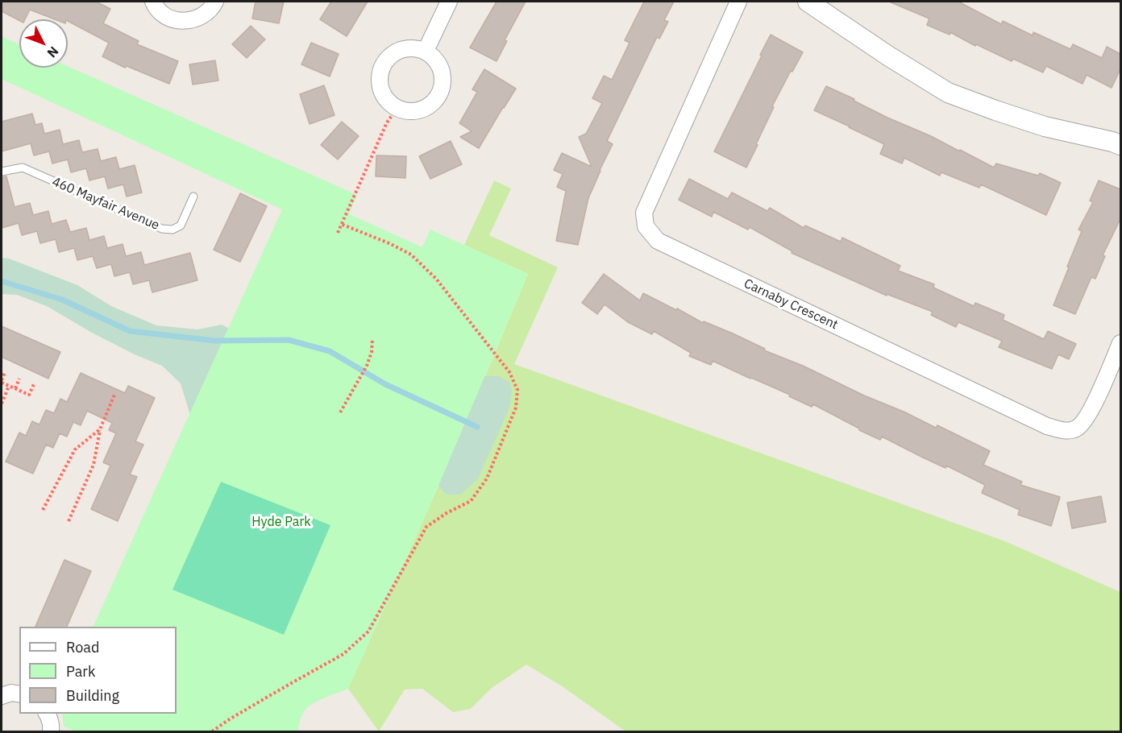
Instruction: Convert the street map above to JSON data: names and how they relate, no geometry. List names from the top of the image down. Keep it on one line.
{"streets":{"street":["Carnaby Crescent"],"lane":["460 Mayfair Avenue"]},"parks":["Hyde Park"],"legend":["Road","Park","Building"],"north":"bottom right"}
